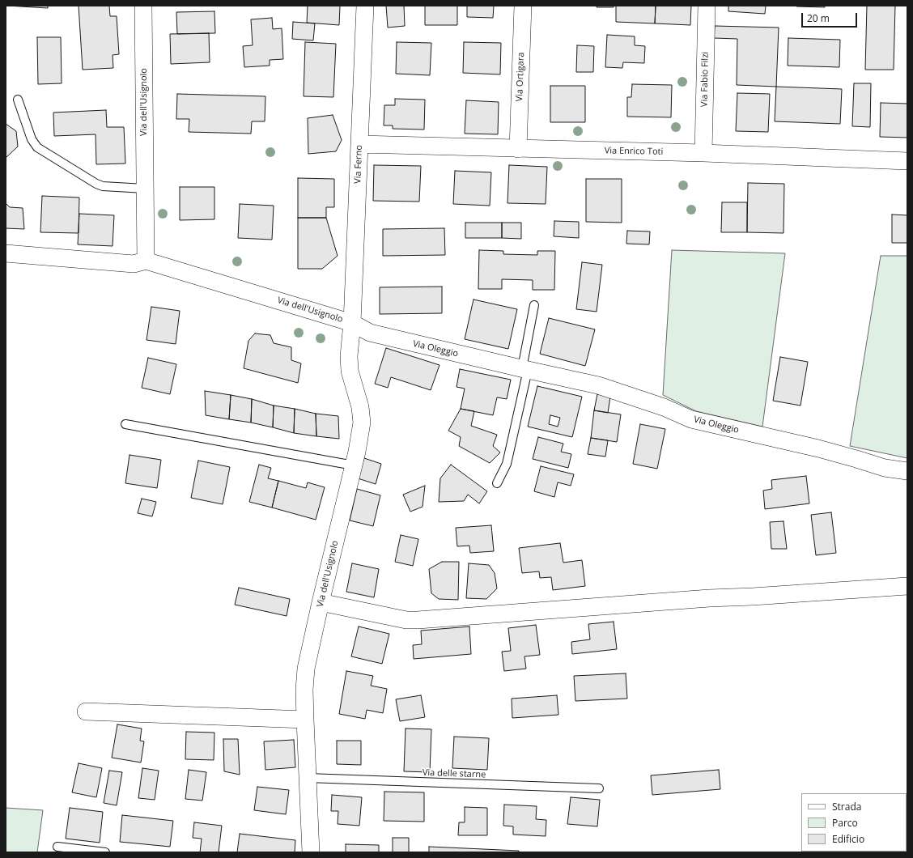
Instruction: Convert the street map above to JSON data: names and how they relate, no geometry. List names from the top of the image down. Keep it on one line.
{"streets":{"street":["Via Ortigara","Via Fabio Filzi","Via dell'Usignolo","Via Enrico Toti","Via Ferno","Via Oleggio"],"lane":["Via delle starne"]},"crossings":[["Via Ortigara","Via Enrico Toti"],["Via Fabio Filzi","Via Enrico Toti"],["Via dell'Usignolo","Via Ferno"],["Via dell'Usignolo","Via Oleggio"],["Via dell'Usignolo","Via delle starne"],["Via Enrico Toti","Via Ferno"],["Via Ferno","Via Oleggio"]],"legend":["Strada","Parco","Edificio"],"scale_bar":"20 m"}
